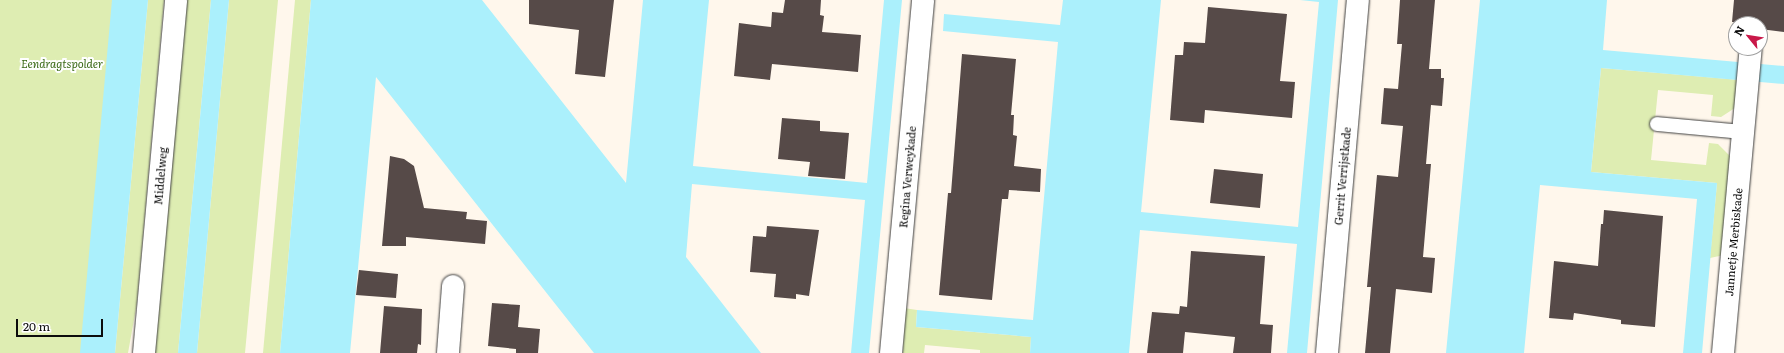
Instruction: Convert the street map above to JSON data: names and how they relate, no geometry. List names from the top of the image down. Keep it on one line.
{"streets":{"street":["Middelweg","Gerrit Verrijstkade","Regina Verweykade","Jannetje Merbiskade"]},"parks":["Eendragtspolder"],"scale_bar":"20 m","north":"top left"}
